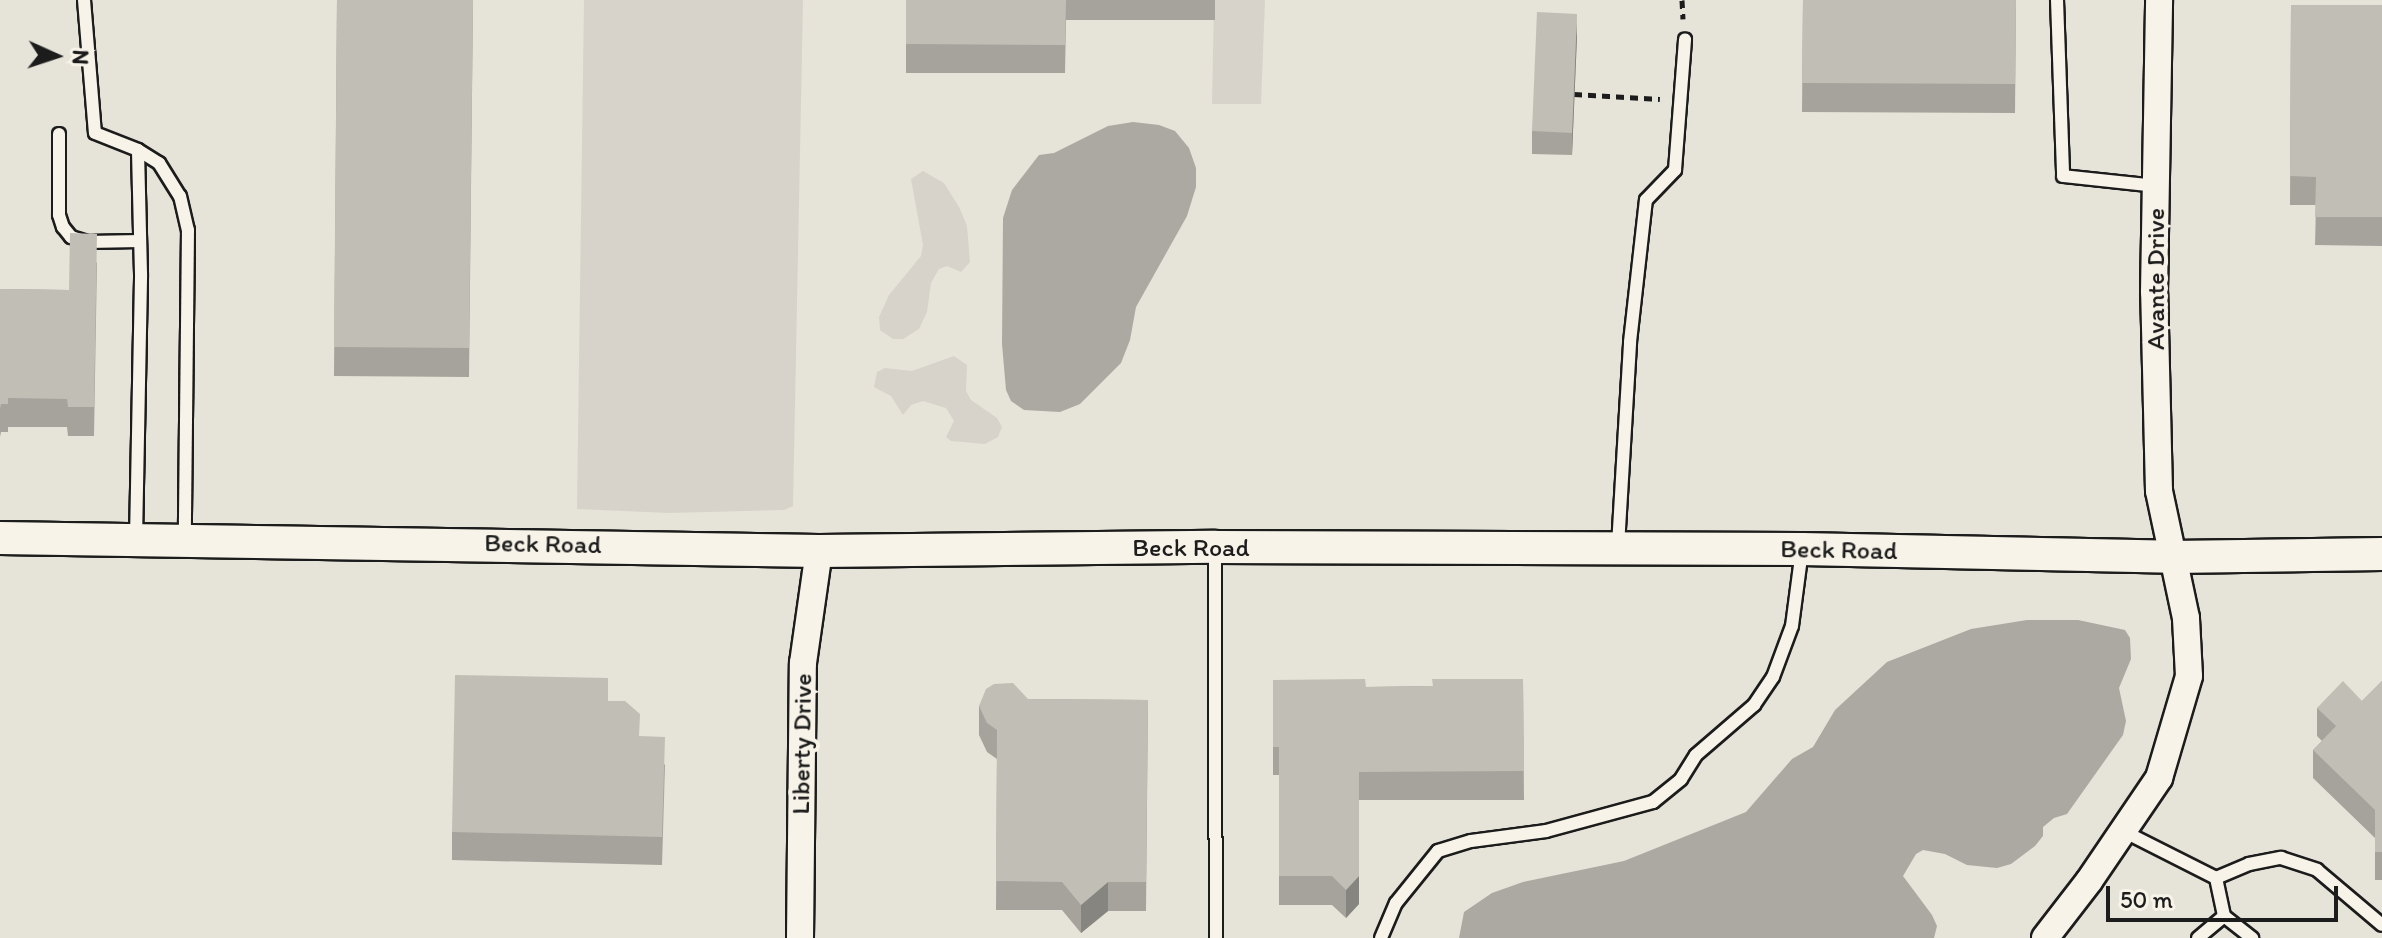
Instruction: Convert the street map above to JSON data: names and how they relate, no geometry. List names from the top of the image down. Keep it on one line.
{"streets":{"street":["Avante Drive","Beck Road","Liberty Drive"]},"crossings":[["Avante Drive","Beck Road"],["Beck Road","Liberty Drive"]],"scale_bar":"50 m","north":"right"}
